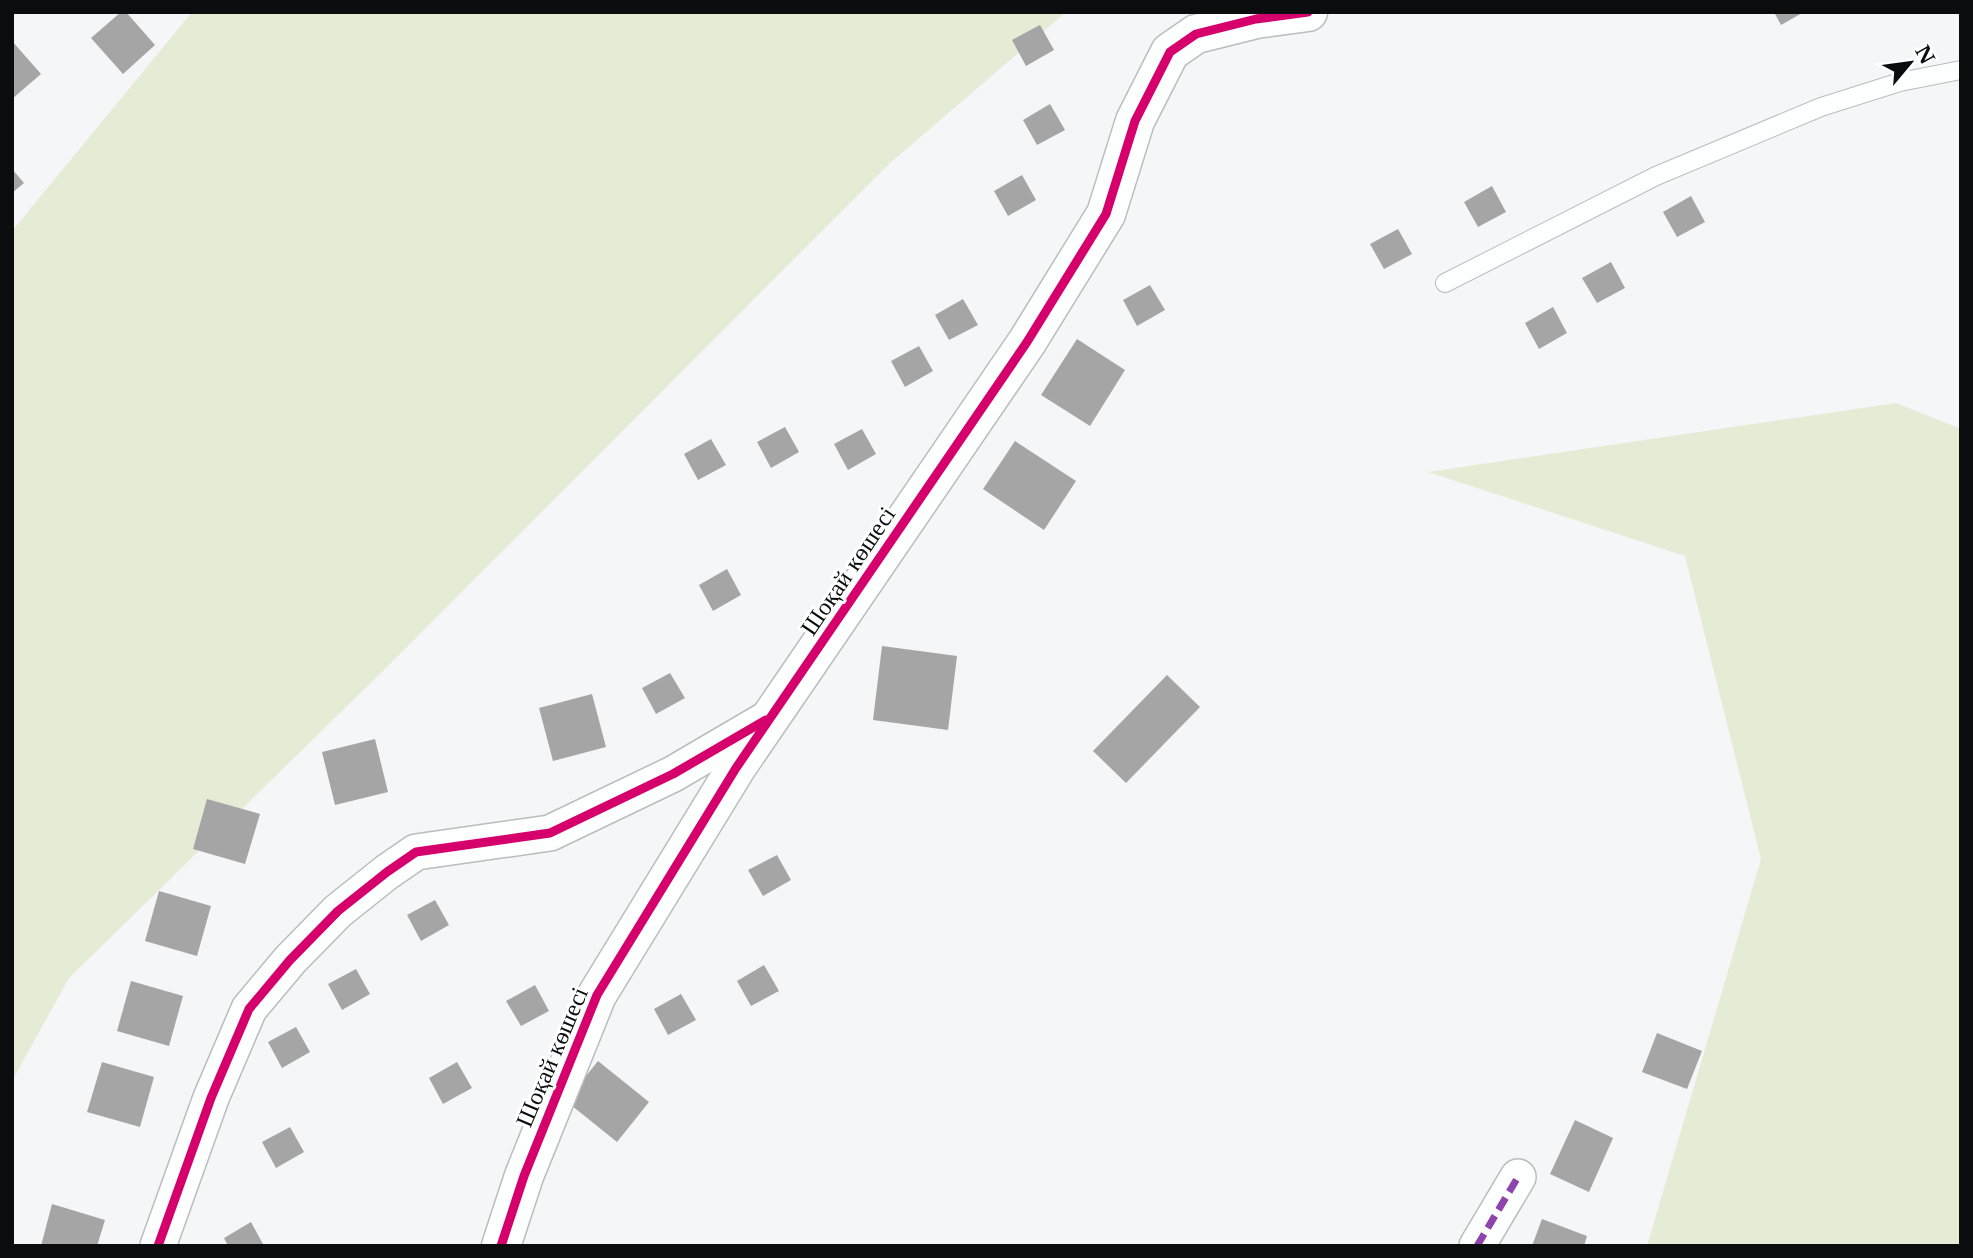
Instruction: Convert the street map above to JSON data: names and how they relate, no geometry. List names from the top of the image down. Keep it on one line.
{"streets":{"street":["Шоқай көшесі"]},"north":"top right"}
